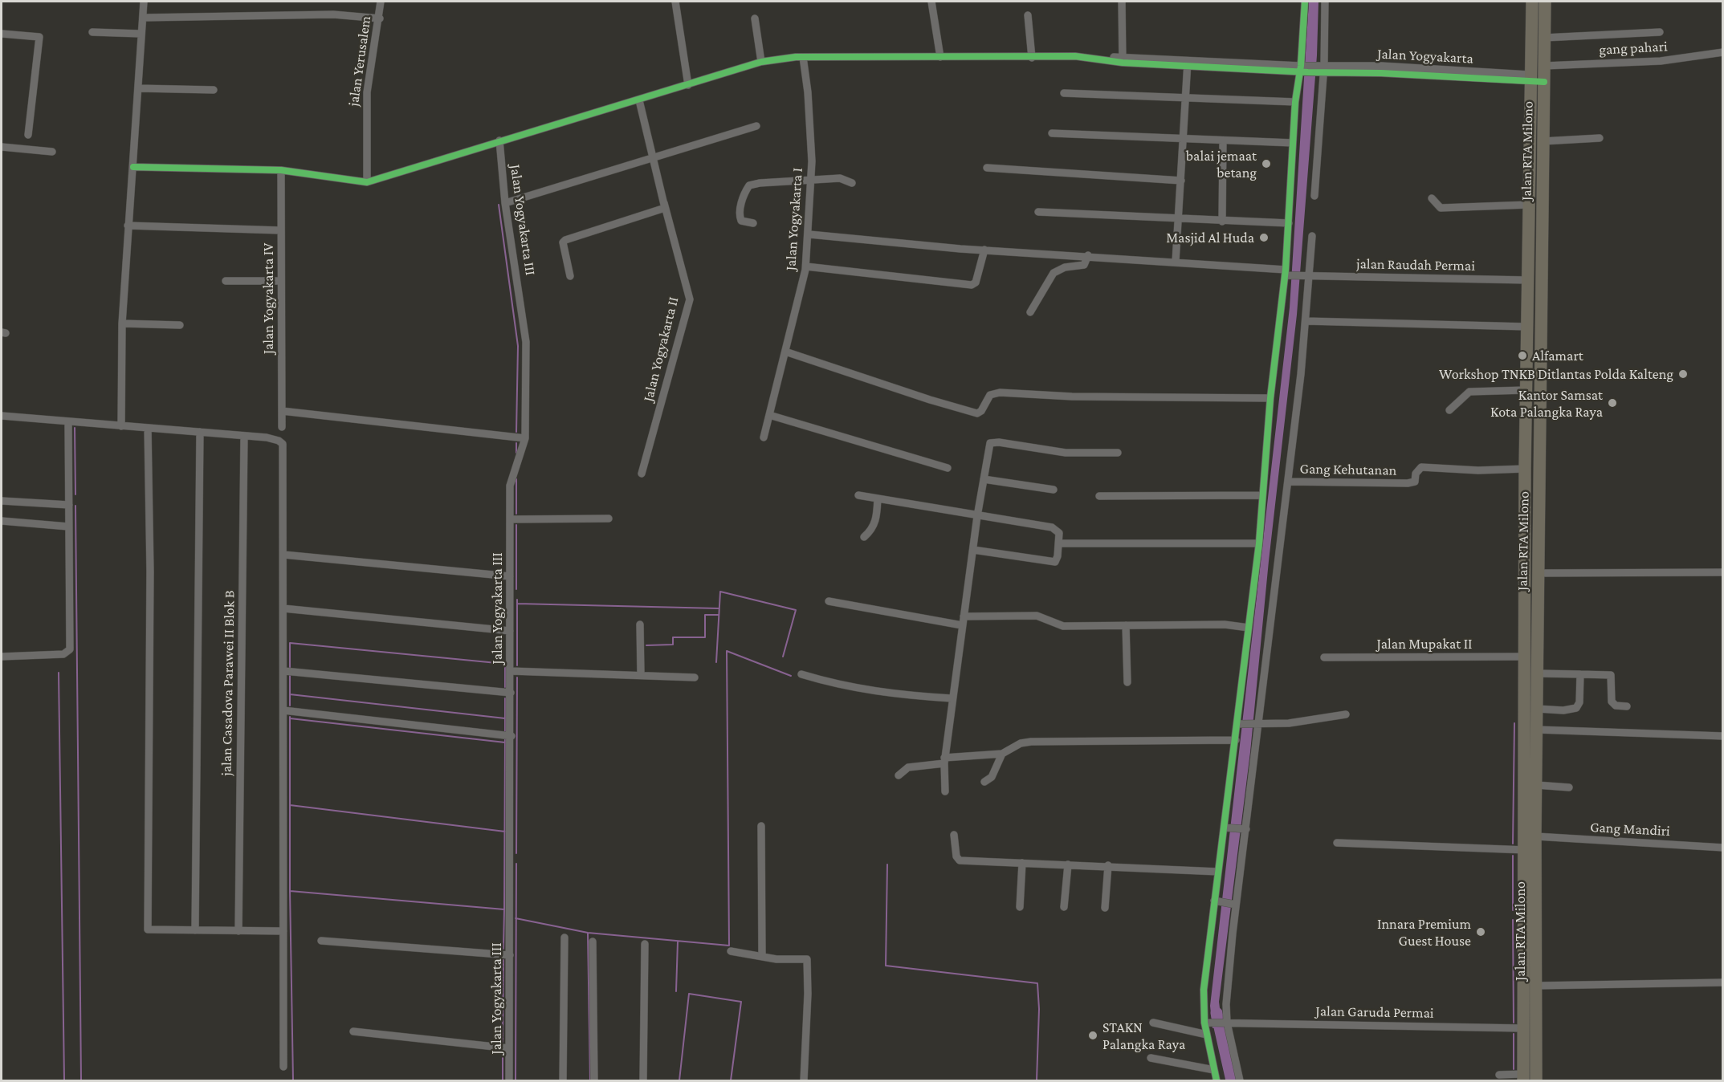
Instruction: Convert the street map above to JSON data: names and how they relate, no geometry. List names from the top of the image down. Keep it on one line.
{"streets":{"highway":["Jalan RTA Milono"],"street":["gang pahari","jalan Yerusalem","Jalan Yogyakarta I","Jalan Yogyakarta III","jalan Raudah Permai","Jalan Yogyakarta IV","Jalan Yogyakarta II","Gang Kehutanan","Jalan Mupakat II","jalan Casadova Parawei II Blok B","Gang Mandiri","Jalan Garuda Permai"]},"crossings":[["gang pahari","Jalan RTA Milono"],["Jalan RTA Milono","jalan Raudah Permai"],["Jalan RTA Milono","Gang Kehutanan"],["Jalan RTA Milono","Jalan Mupakat II"],["Jalan RTA Milono","Gang Mandiri"],["Jalan RTA Milono","Jalan Garuda Permai"],["Jalan Yogyakarta I","jalan Raudah Permai"]],"places":["balai jemaat betang","Masjid Al Huda","Alfamart","Workshop TNKB Ditlantas Polda Kalteng","Kantor Samsat Kota Palangka Raya","Innara Premium Guest House","STAKN Palangka Raya"]}
